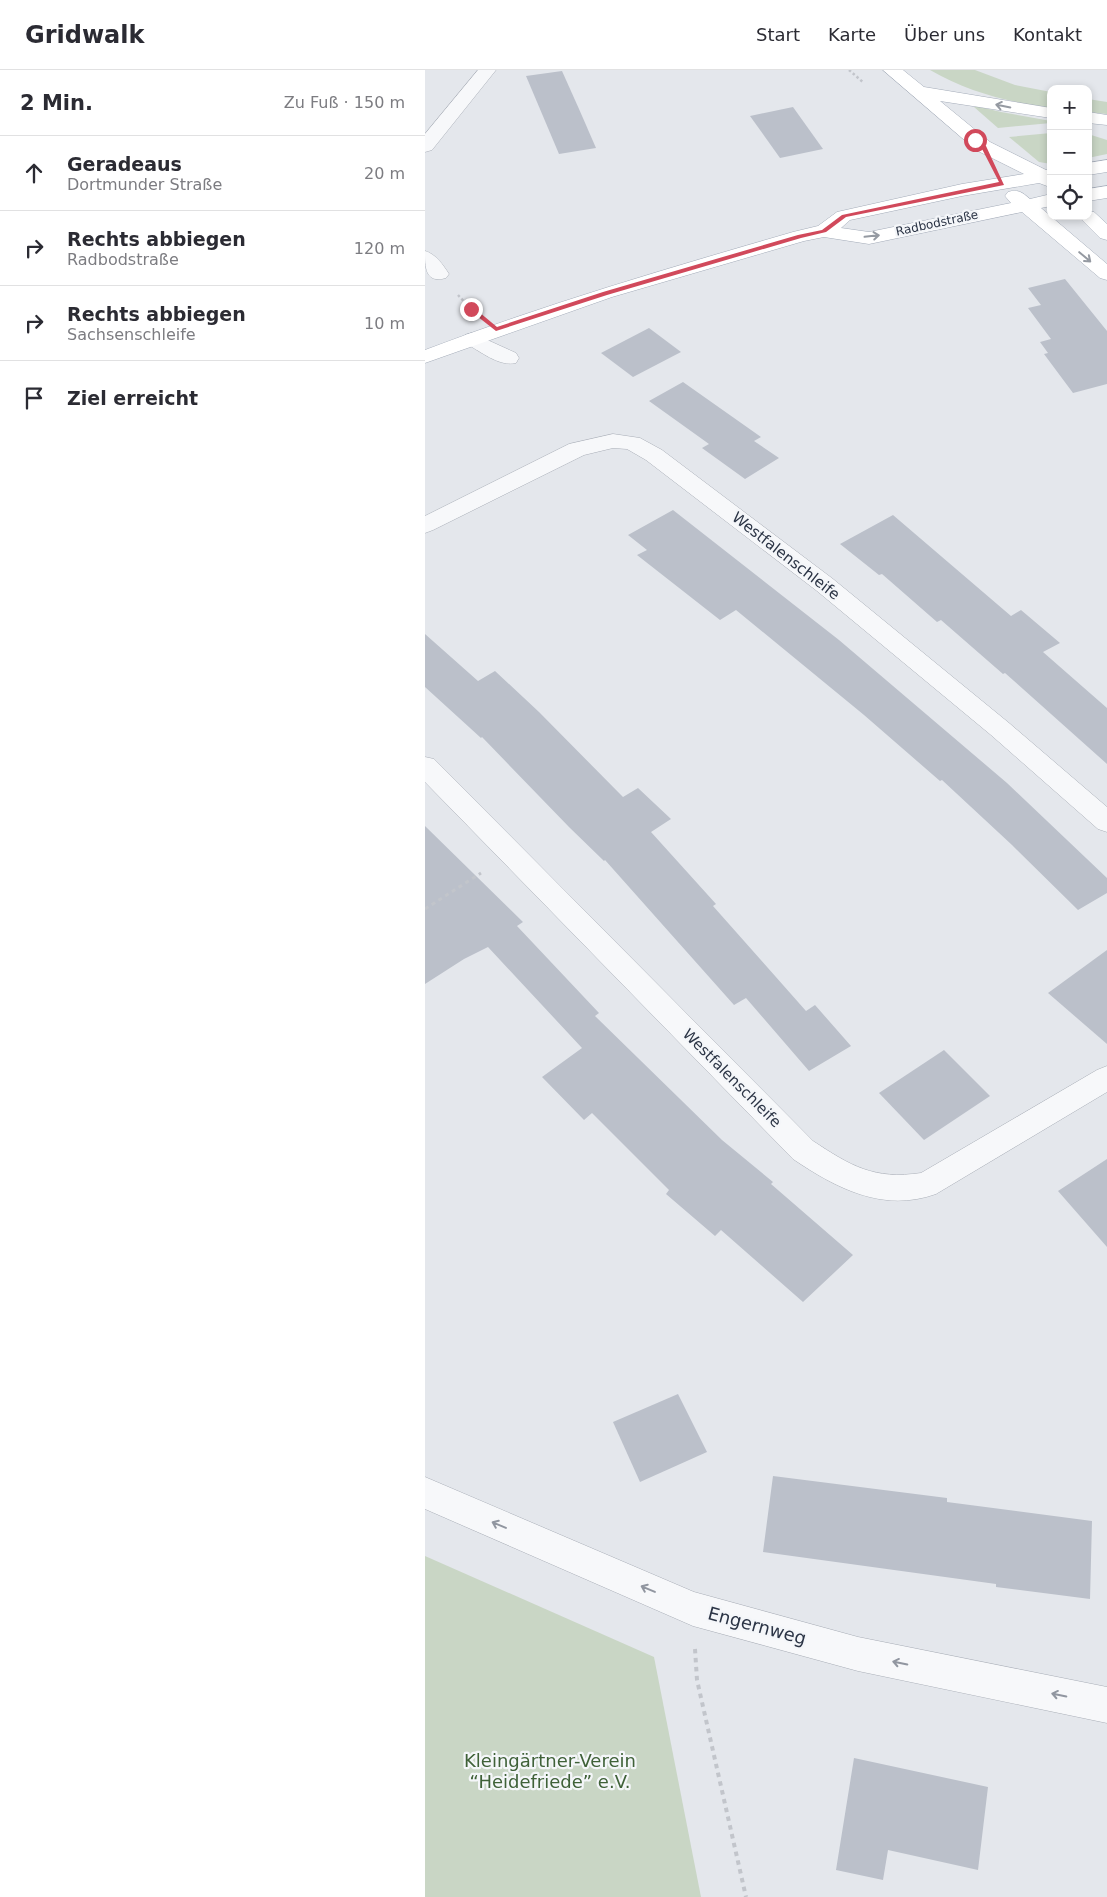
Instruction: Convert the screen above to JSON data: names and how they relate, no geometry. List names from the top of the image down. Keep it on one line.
{"streets":{"main road":["Radbodstraße"],"street":["Westfalenschleife","Engernweg"]},"one_way":["Engernweg"],"parks":["Kleingärtner-Verein “Heidefriede” e.V."],"page":{"header":"Gridwalk","nav":["Start","Karte","Über uns","Kontakt"],"heading":["2 Min.","Zu Fuß · 150 m"],"map_buttons":["+","−"],"list":[["Geradeaus","Dortmunder Straße","20 m"],["Rechts abbiegen","Radbodstraße","120 m"],["Rechts abbiegen","Sachsenschleife","10 m"],"Ziel erreicht"]}}
